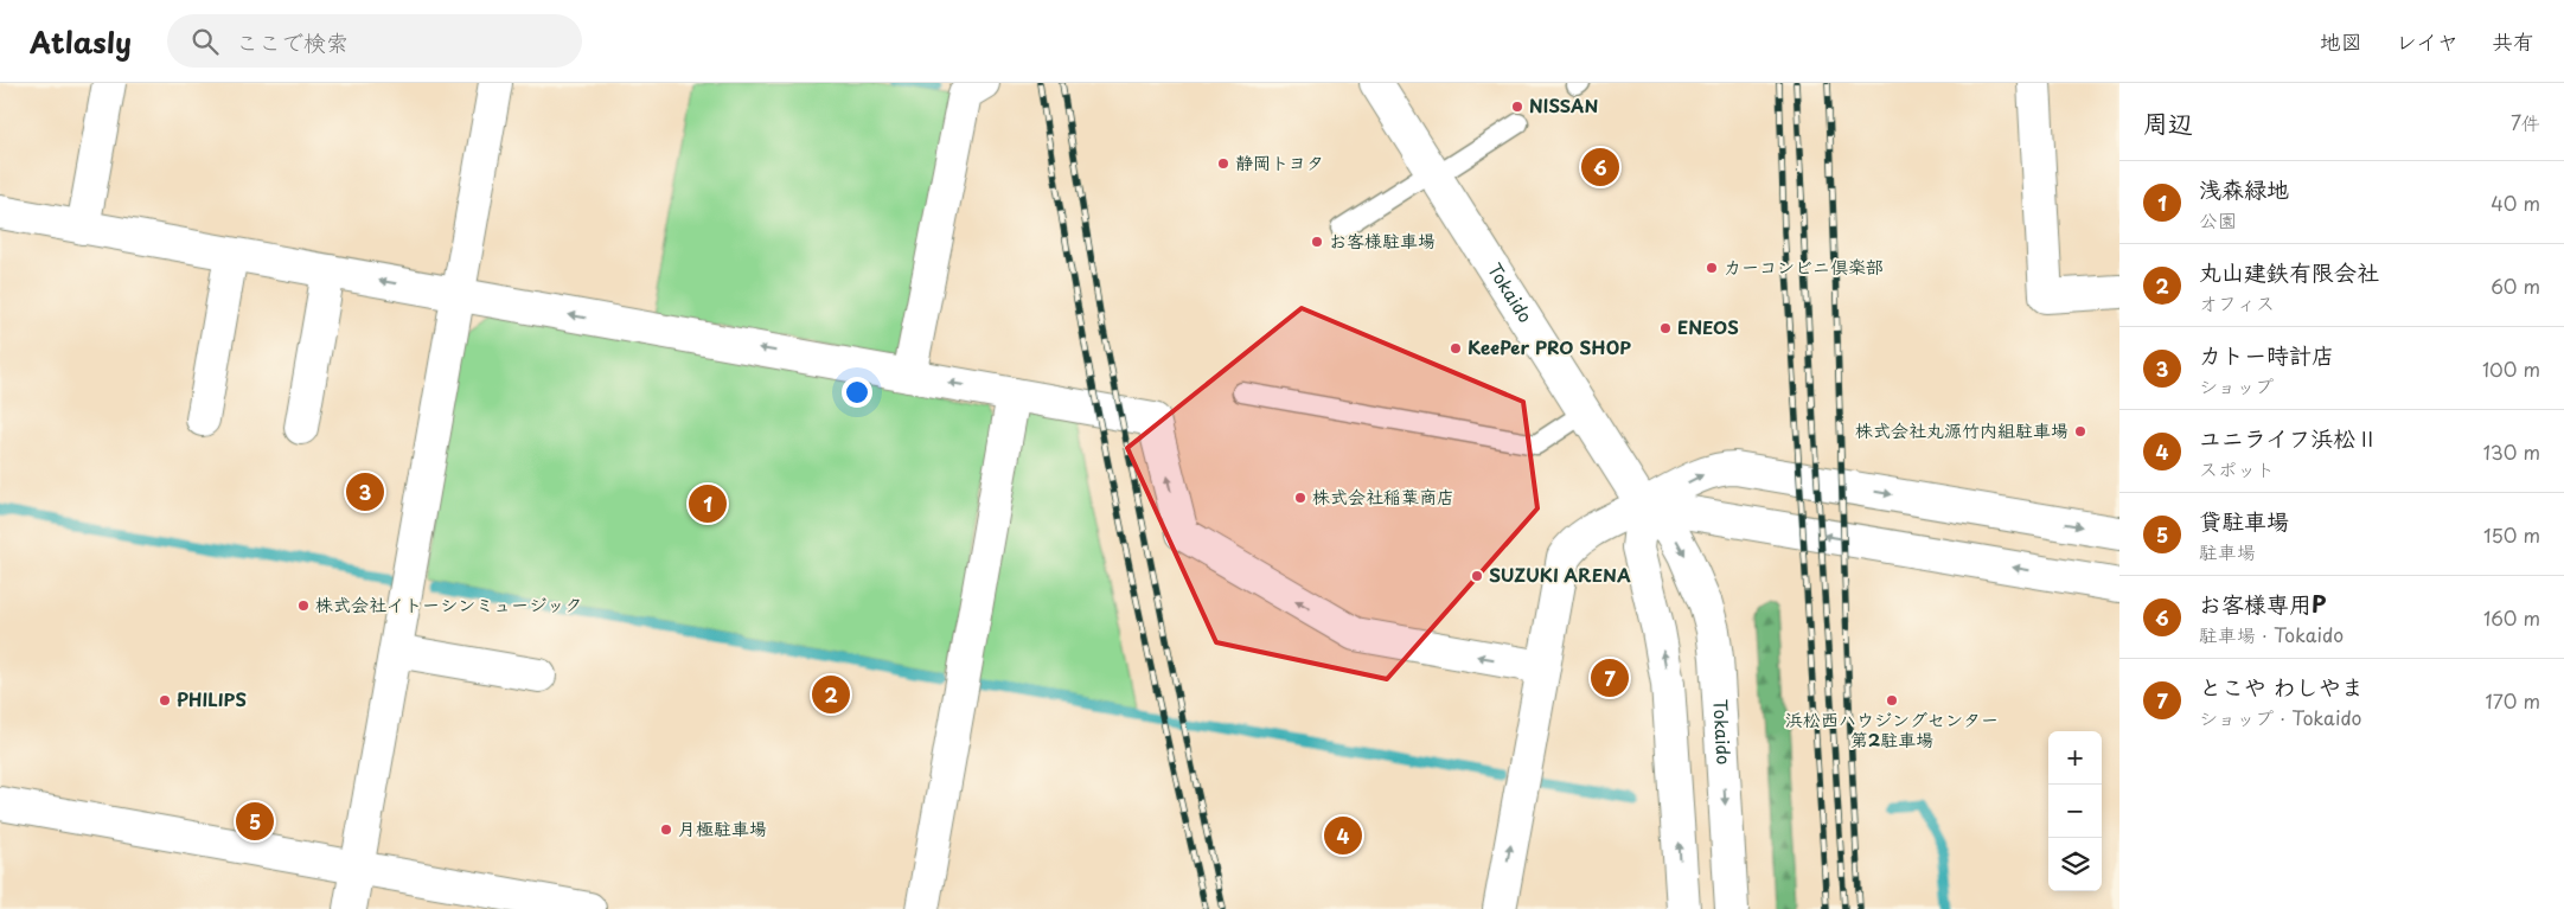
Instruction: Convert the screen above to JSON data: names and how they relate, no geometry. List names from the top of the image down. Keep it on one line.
{"streets":{"main road":["Tokaido"]},"places":["NISSAN","静岡トヨタ","お客様駐車場","カーコンビニ倶楽部","ENEOS","KeePer PRO SHOP","株式会社丸源竹内組駐車場","株式会社稲葉商店","SUZUKI ARENA","株式会社イトーシンミュージック","PHILIPS","浜松西ハウジングセンター 第2駐車場","月極駐車場"],"page":{"header":"Atlasly","search":"ここで検索","nav":["地図","レイヤ","共有"],"heading":["周辺","7件"],"pins":["6","3","1","7","2","5","4"],"list":[{"mark":"1","name":"浅森緑地","note":"公園","value":"40 m"},{"mark":"2","name":"丸山建鉄有限会社","note":"オフィス","value":"60 m"},{"mark":"3","name":"カトー時計店","note":"ショップ","value":"100 m"},{"mark":"4","name":"ユニライフ浜松Ⅱ","note":"スポット","value":"130 m"},{"mark":"5","name":"貸駐車場","note":"駐車場","value":"150 m"},{"mark":"6","name":"お客様専用P","note":"駐車場 · Tokaido","value":"160 m"},{"mark":"7","name":"とこや わしやま","note":"ショップ · Tokaido","value":"170 m"}],"map_buttons":["+","−"]}}
